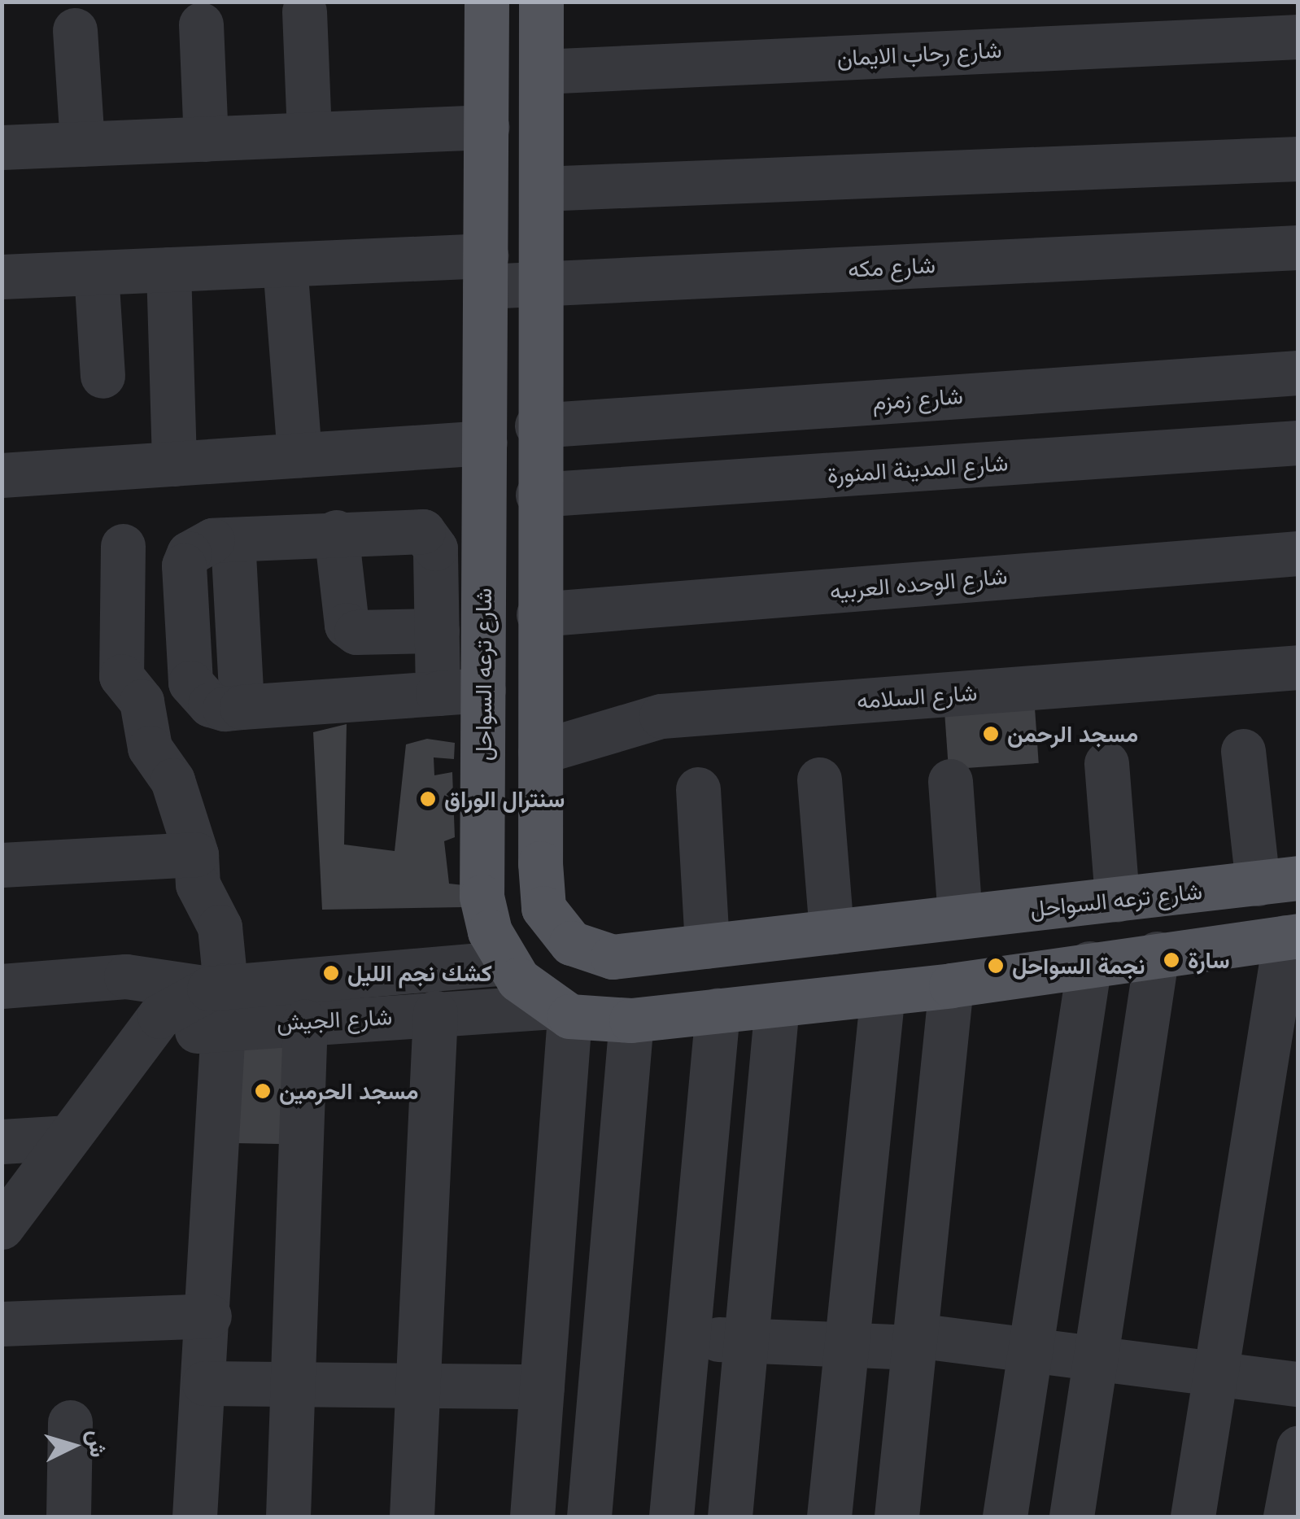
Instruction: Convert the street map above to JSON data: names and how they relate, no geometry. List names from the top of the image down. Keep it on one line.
{"streets":{"main road":["شارع ترعه السواحل"],"street":["شارع رحاب الايمان","شارع مكه","شارع زمزم","شارع المدينة المنورة","شارع الوحده العربيه","شارع السلامه","شارع الجيش"]},"crossings":[["شارع رحاب الايمان","شارع ترعه السواحل"],["شارع مكه","شارع ترعه السواحل"],["شارع زمزم","شارع ترعه السواحل"],["شارع المدينة المنورة","شارع ترعه السواحل"],["شارع الوحده العربيه","شارع ترعه السواحل"],["شارع ترعه السواحل","شارع السلامه"],["شارع ترعه السواحل","شارع الجيش"]],"places":["مسجد الرحمن","سنترال الوراق","سارة","نجمة السواحل","كشك نجم الليل","مسجد الحرمين"],"north":"right"}
